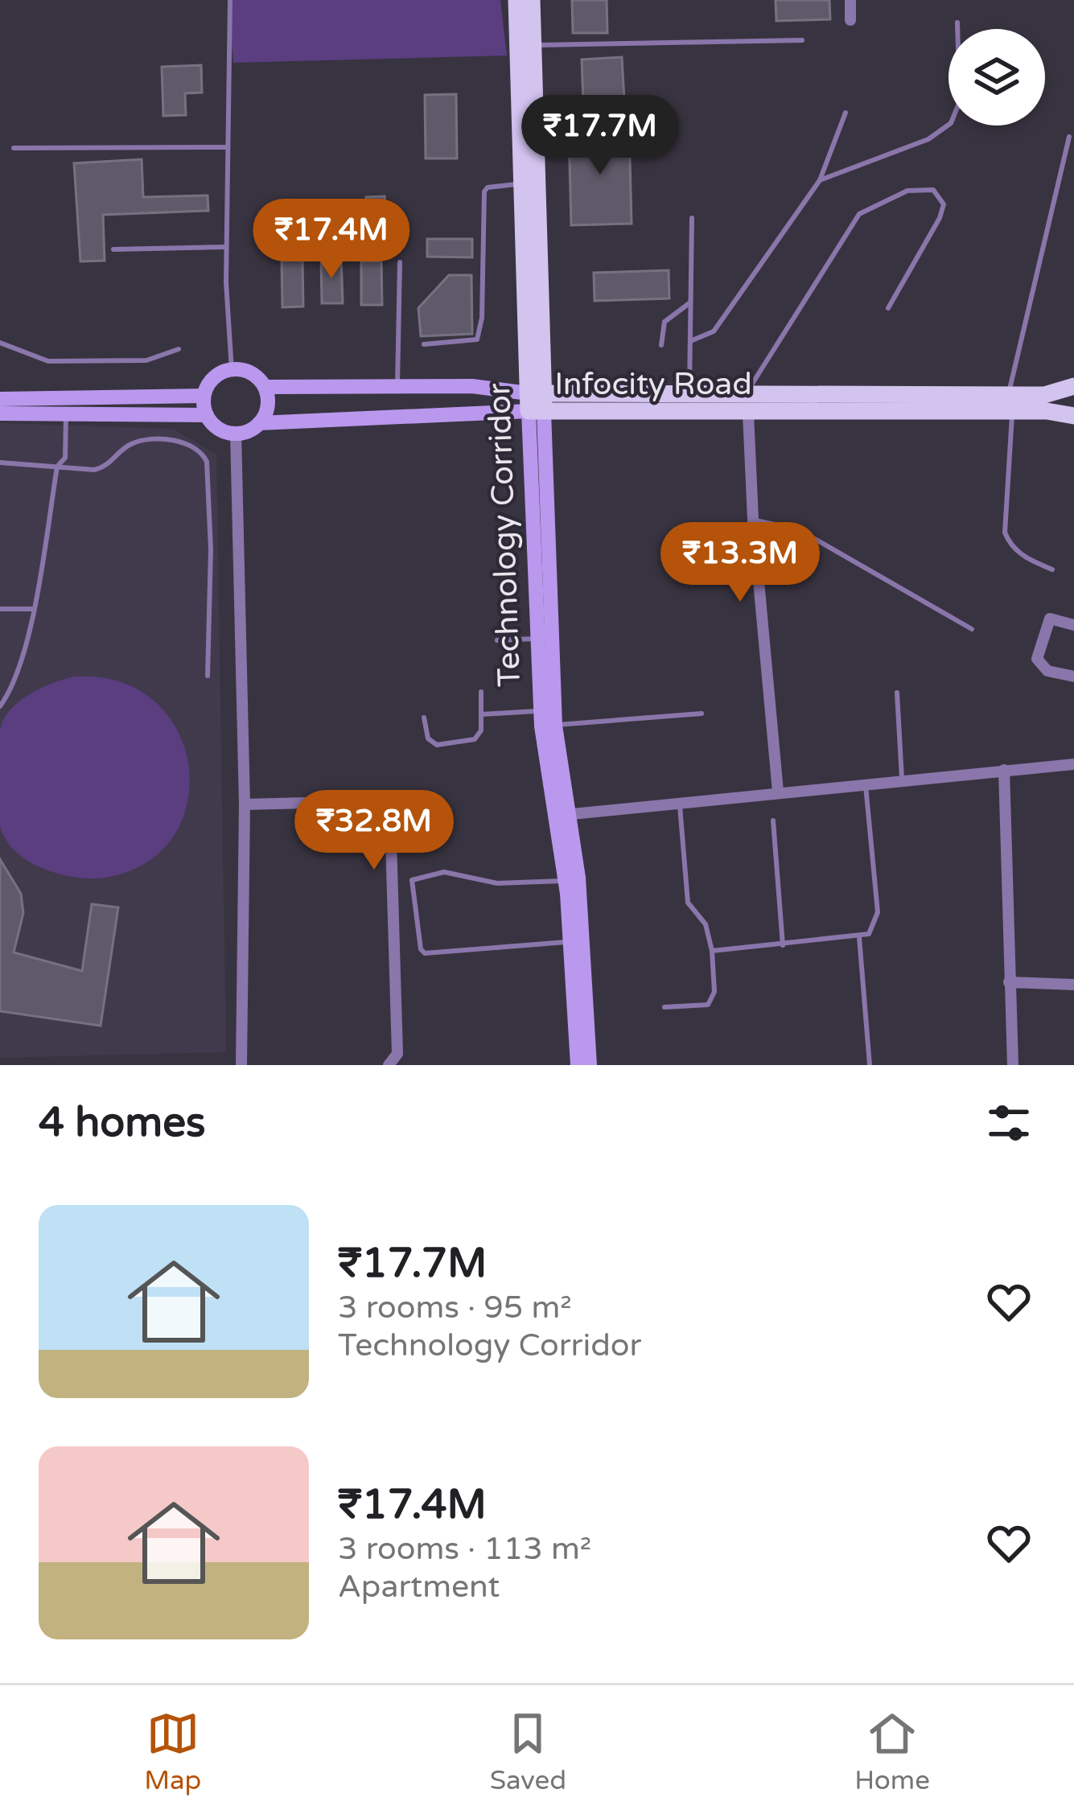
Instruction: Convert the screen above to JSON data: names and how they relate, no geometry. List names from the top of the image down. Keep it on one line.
{"streets":{"main road":["Infocity Road","Technology Corridor"]},"crossings":[["Infocity Road","Technology Corridor"]],"page":{"price":["₹17.7M","₹17.4M","₹13.3M","₹32.8M"],"heading":"4 homes","list":[{"name":"₹17.7M","note":"3 rooms · 95 m² · Technology Corridor"},{"name":"₹17.4M","note":"3 rooms · 113 m² · Apartment"}],"tabs":["Map","Saved","Home"]}}
